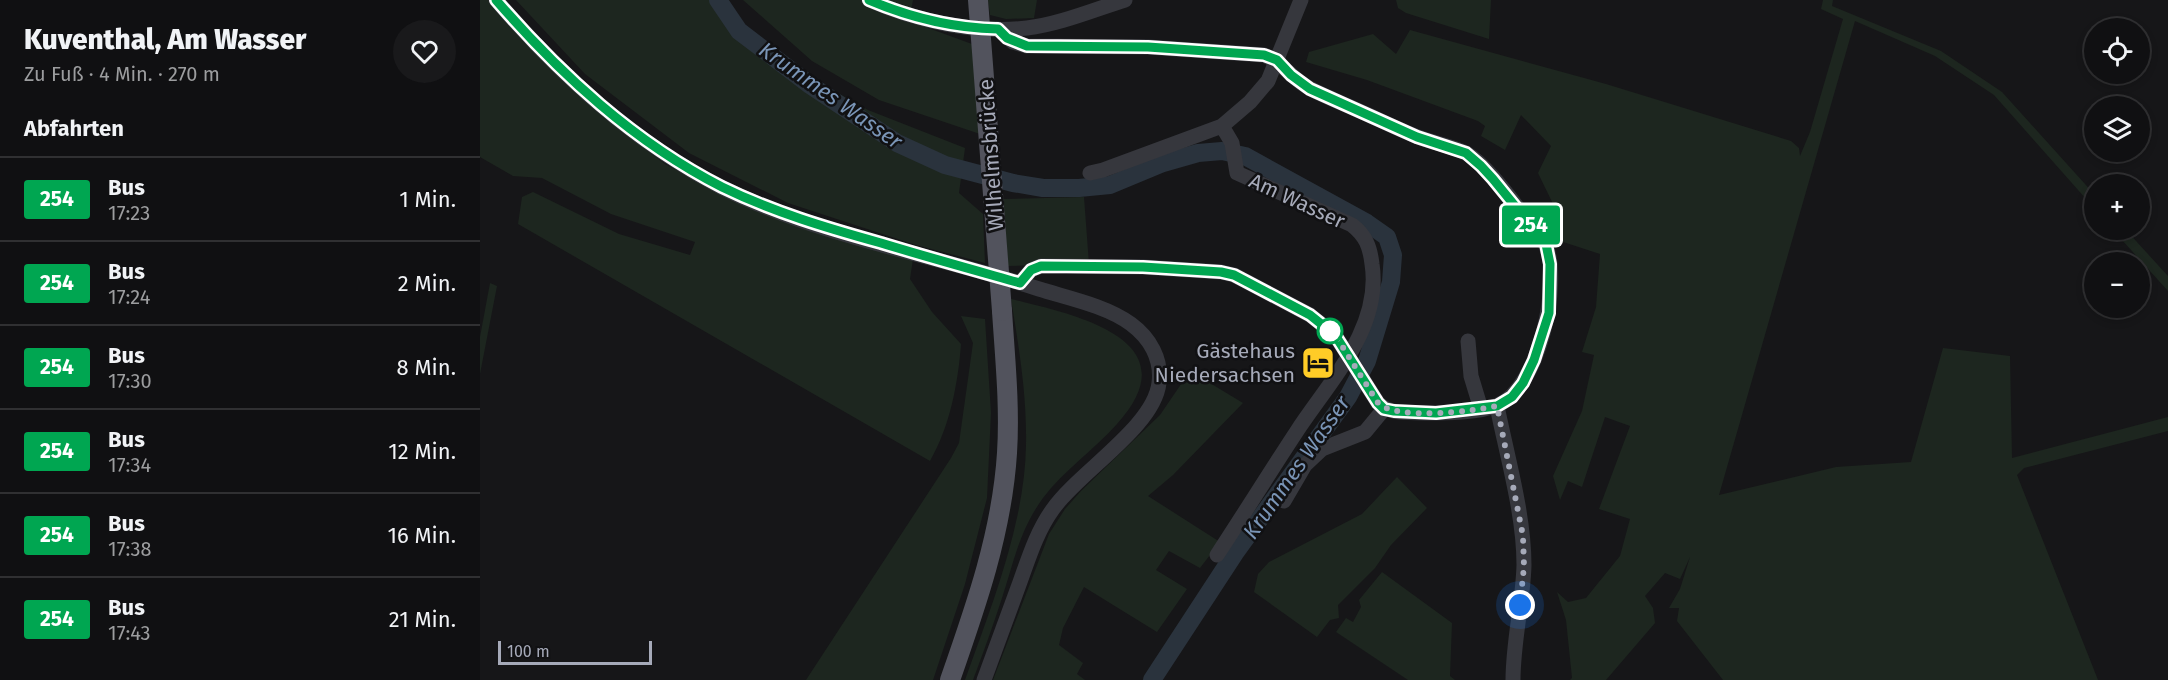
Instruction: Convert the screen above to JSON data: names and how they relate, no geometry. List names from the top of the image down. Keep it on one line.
{"streets":{"street":["Wilhelmsbrücke","Am Wasser"]},"water":["Krummes Wasser"],"places":{"hotel":["Gästehaus Niedersachsen"]},"lines":["bus line 254"],"scale_bar":"100 m","page":{"heading":[["Kuventhal, Am Wasser","Zu Fuß · 4 Min. · 270 m"],"Abfahrten"],"on_map":"254","map_buttons":["+","−"],"list":[{"mark":"254","name":"Bus","note":"17:23","value":"1 Min."},{"mark":"254","name":"Bus","note":"17:24","value":"2 Min."},{"mark":"254","name":"Bus","note":"17:30","value":"8 Min."},{"mark":"254","name":"Bus","note":"17:34","value":"12 Min."},{"mark":"254","name":"Bus","note":"17:38","value":"16 Min."},{"mark":"254","name":"Bus","note":"17:43","value":"21 Min."}],"scale":"100 m"}}
